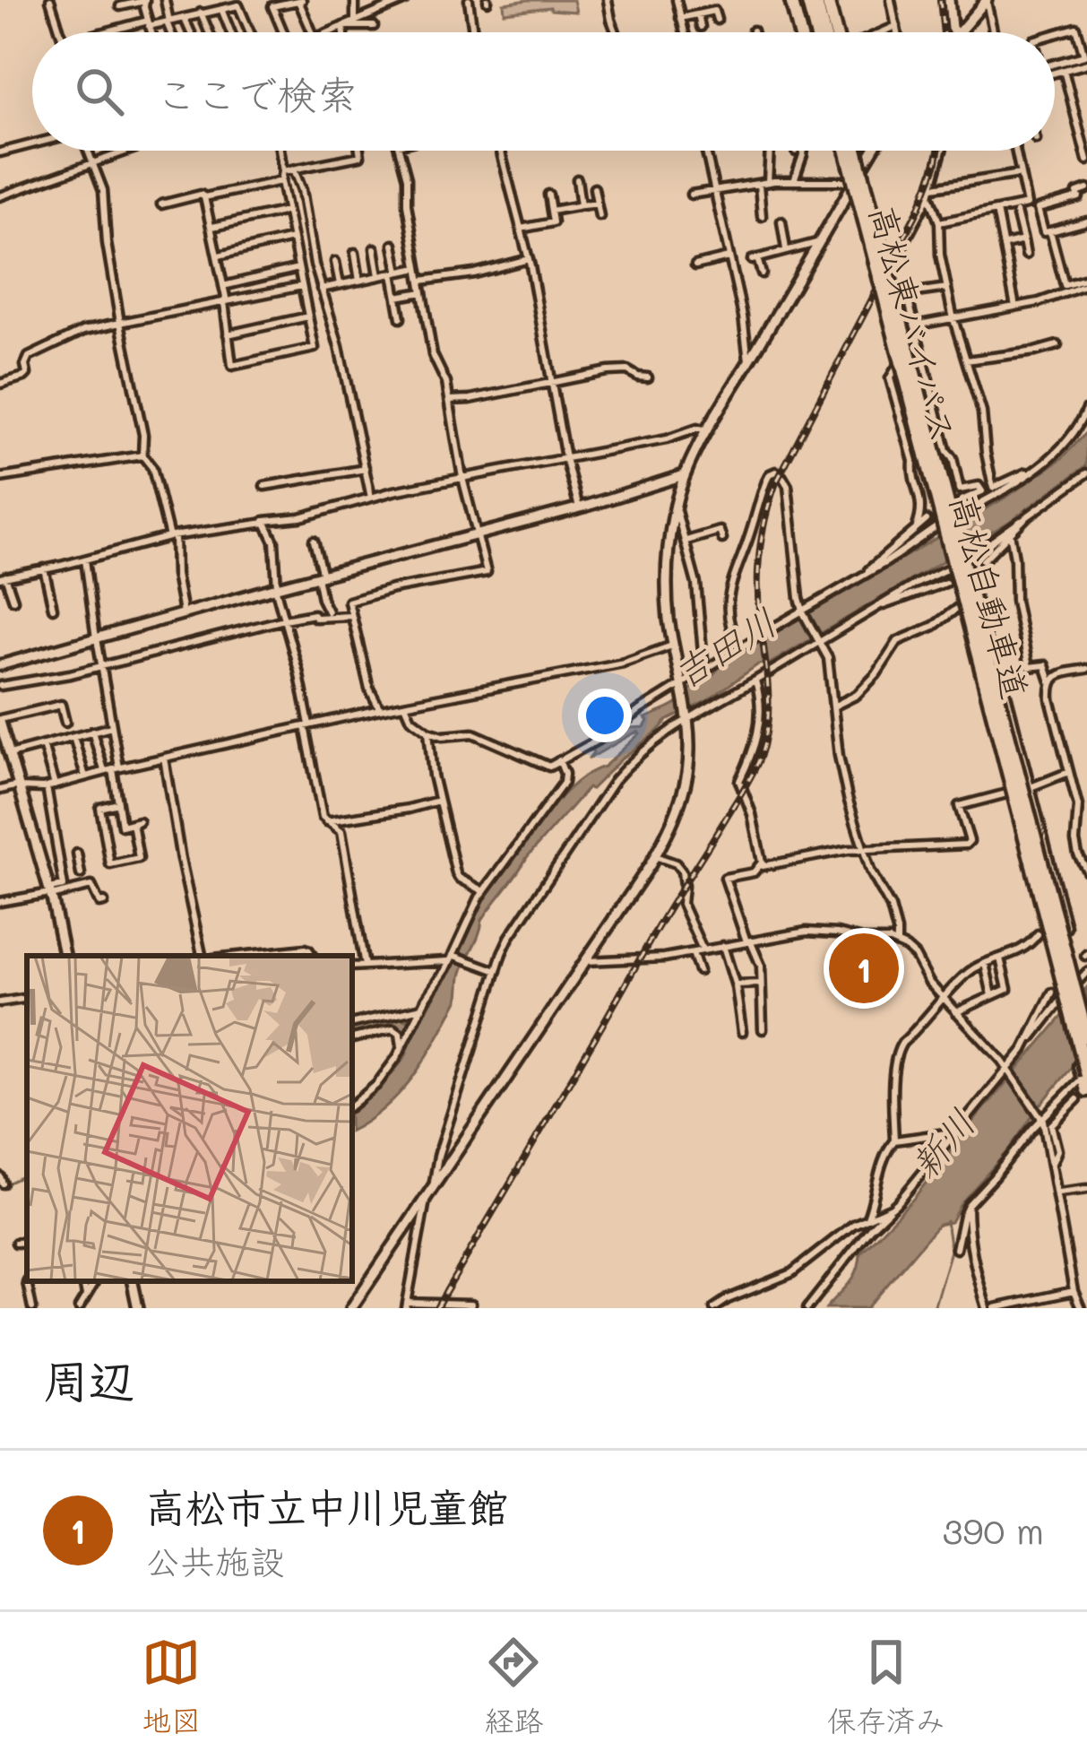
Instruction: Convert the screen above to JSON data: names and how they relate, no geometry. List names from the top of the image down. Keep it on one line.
{"streets":{"highway":["高松東バイパス","高松自動車道"]},"crossings":[["高松東バイパス","高松自動車道"]],"water":["吉田川","新川"],"page":{"search":"ここで検索","pins":"1","heading":"周辺","list":[{"mark":"1","name":"高松市立中川児童館","note":"公共施設","value":"390 m"}],"nav":["地図","経路","保存済み"]}}
